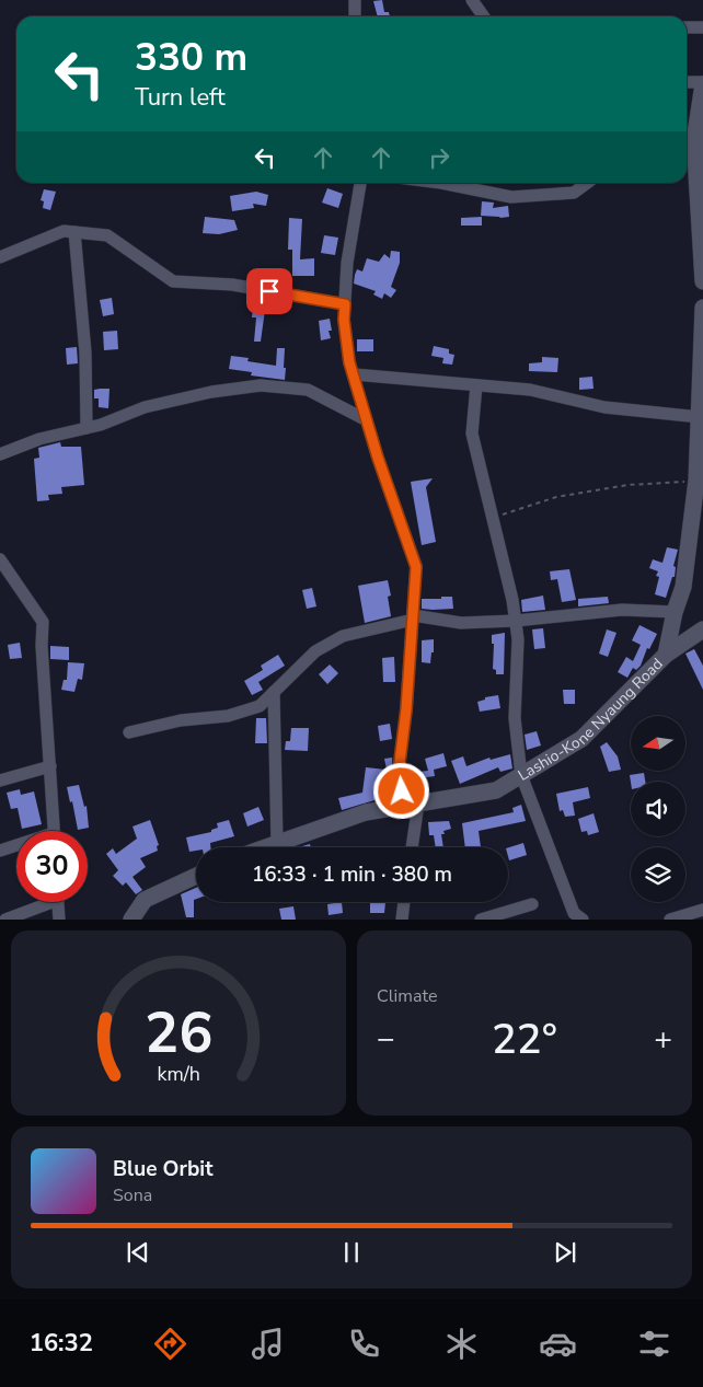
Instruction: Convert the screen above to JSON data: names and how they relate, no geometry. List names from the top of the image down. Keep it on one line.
{"streets":{"main road":["Lashio-Kone Nyaung Road"]},"north":"left","page":{"turn":["330 m","Turn left"],"limit":"30","trip":"16:33 · 1 min · 380 m","tile":"Climate","heat":["−","22°","+"],"song":["Blue Orbit","Sona"],"tabs":"16:32","gauge":["26","km/h"]}}
